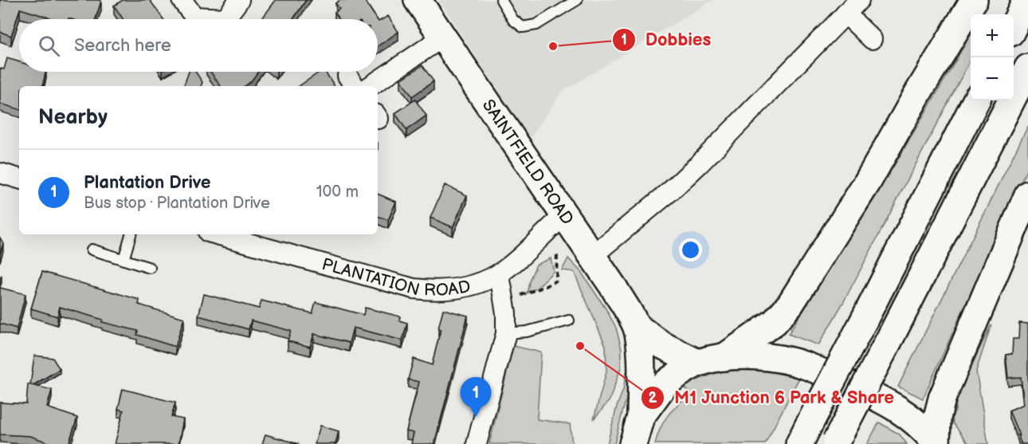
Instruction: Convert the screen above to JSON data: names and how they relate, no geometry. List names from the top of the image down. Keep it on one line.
{"streets":{"main road":["SAINTFIELD ROAD"],"street":["PLANTATION ROAD"]},"crossings":[["SAINTFIELD ROAD","PLANTATION ROAD"]],"places":["Dobbies","M1 Junction 6 Park & Share"],"page":{"map_buttons":["+","−"],"search":"Search here","heading":"Nearby","list":[{"mark":"1","name":"Plantation Drive","note":"Bus stop · Plantation Drive","value":"100 m"}],"pins":"1"}}
